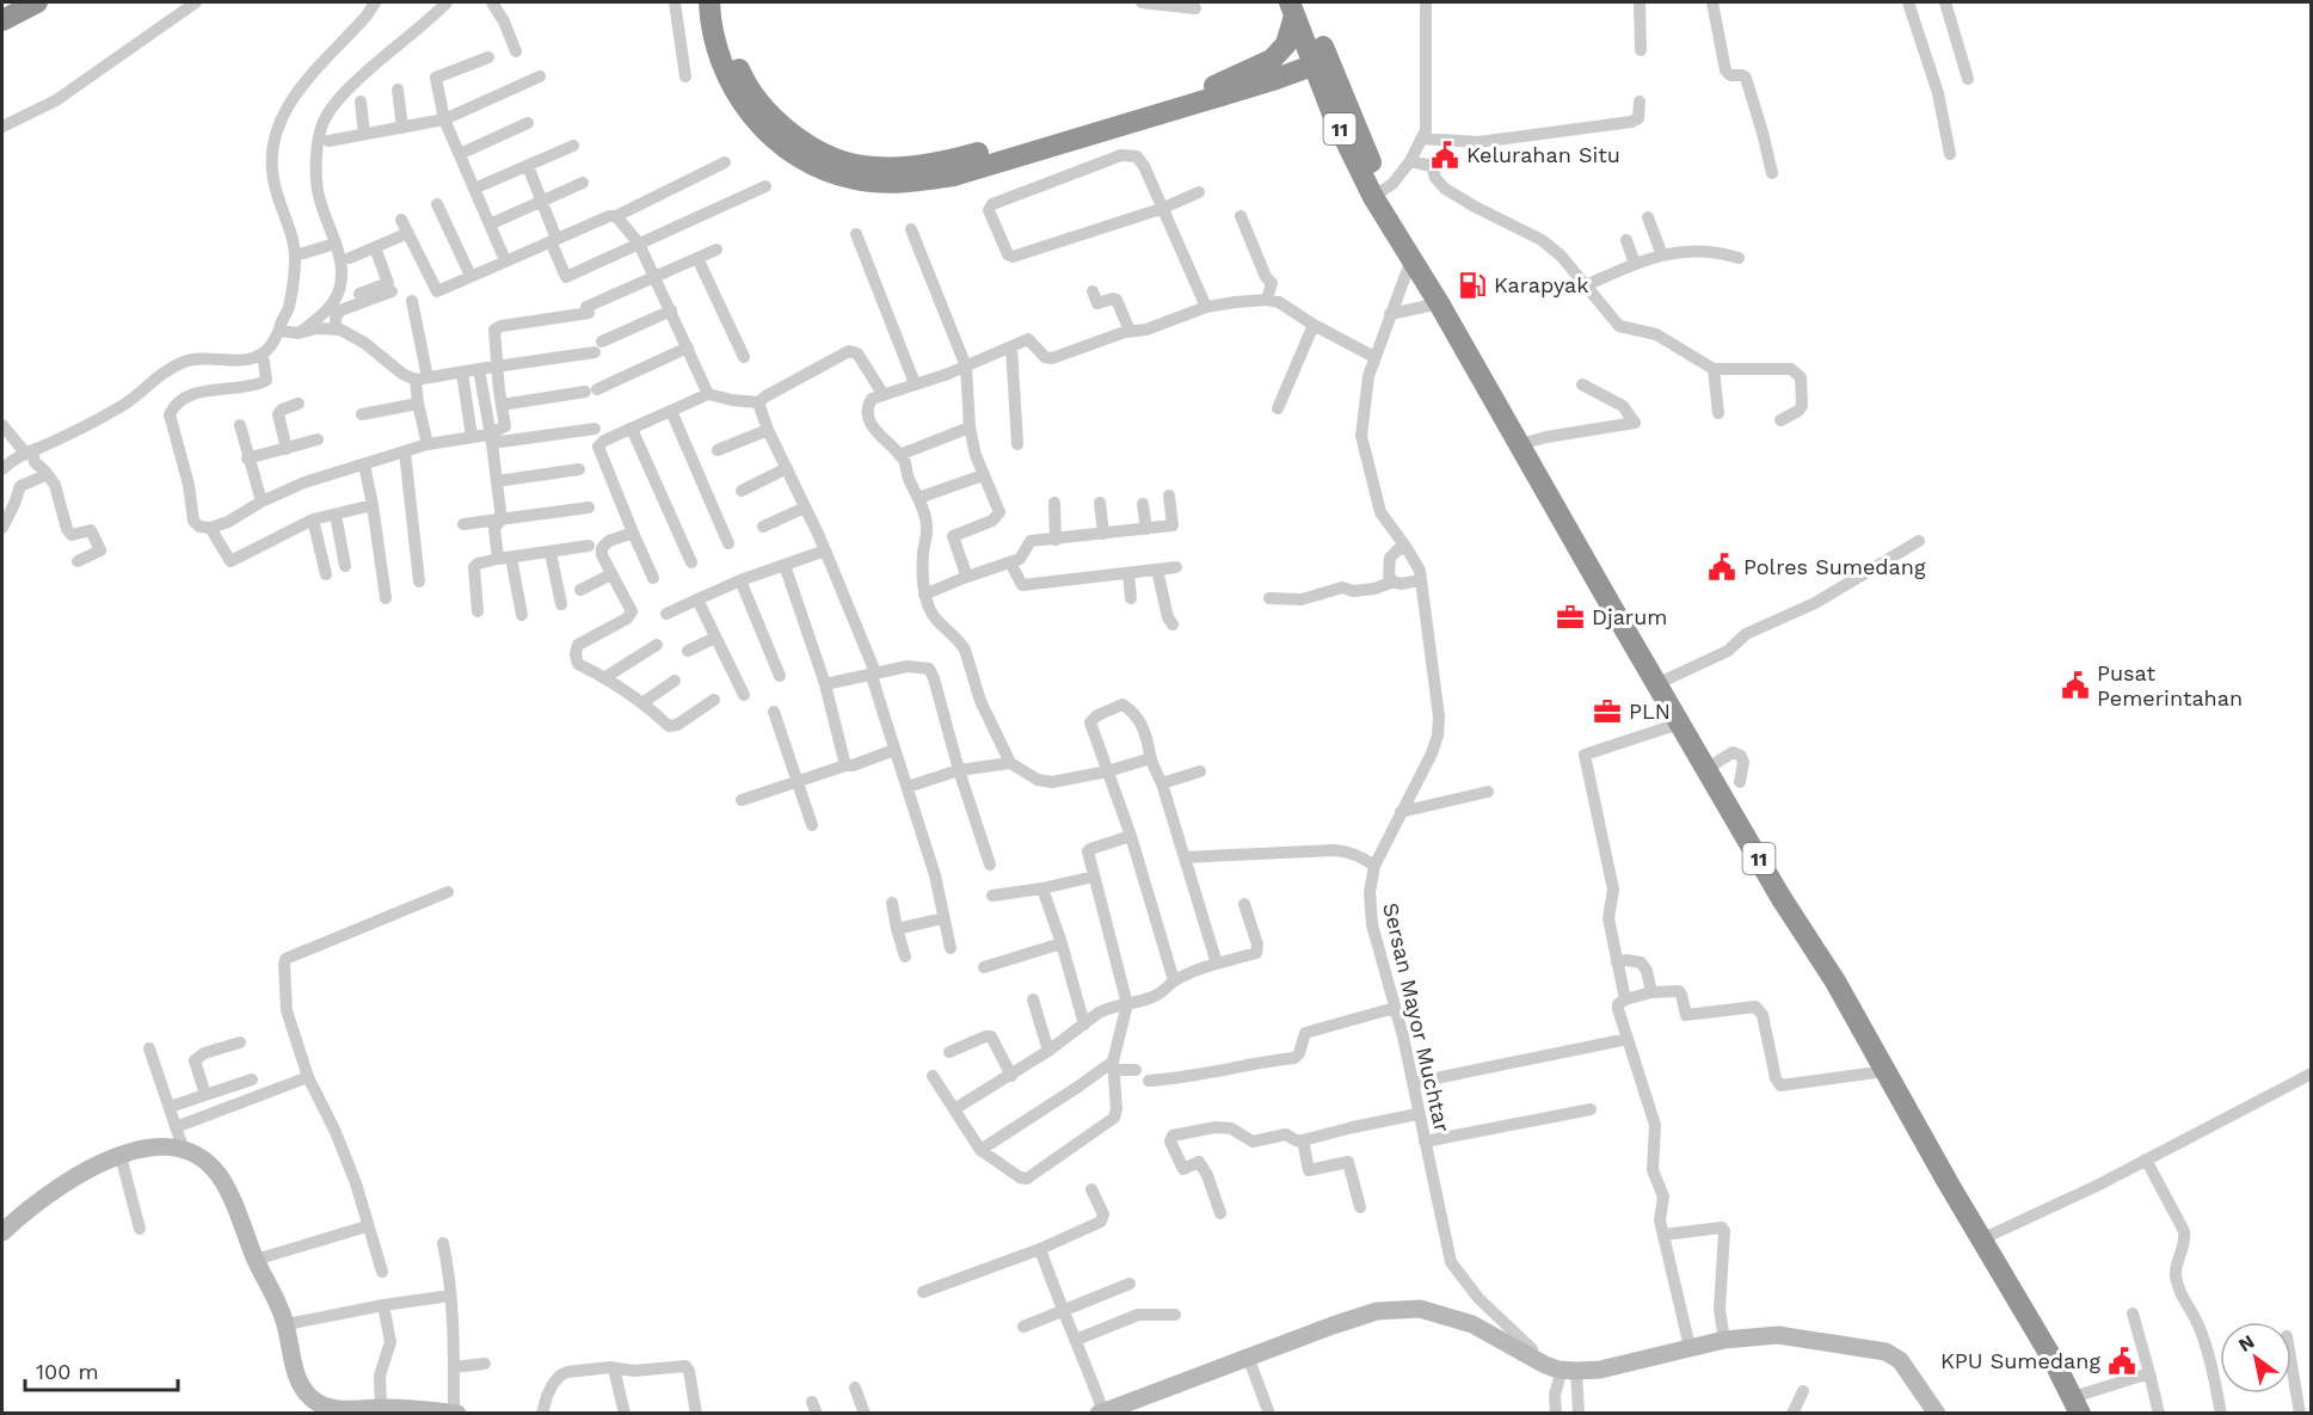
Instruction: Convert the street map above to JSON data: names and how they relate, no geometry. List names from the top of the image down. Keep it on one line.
{"streets":{"highway":["11"],"street":["Sersan Mayor Muchtar"]},"crossings":[["11","Sersan Mayor Muchtar"]],"places":{"public building":["Kelurahan Situ","Polres Sumedang","Pusat Pemerintahan","KPU Sumedang"],"fuel station":["Karapyak"],"office":["Djarum","PLN"]},"scale_bar":"100 m","north":"top left"}
